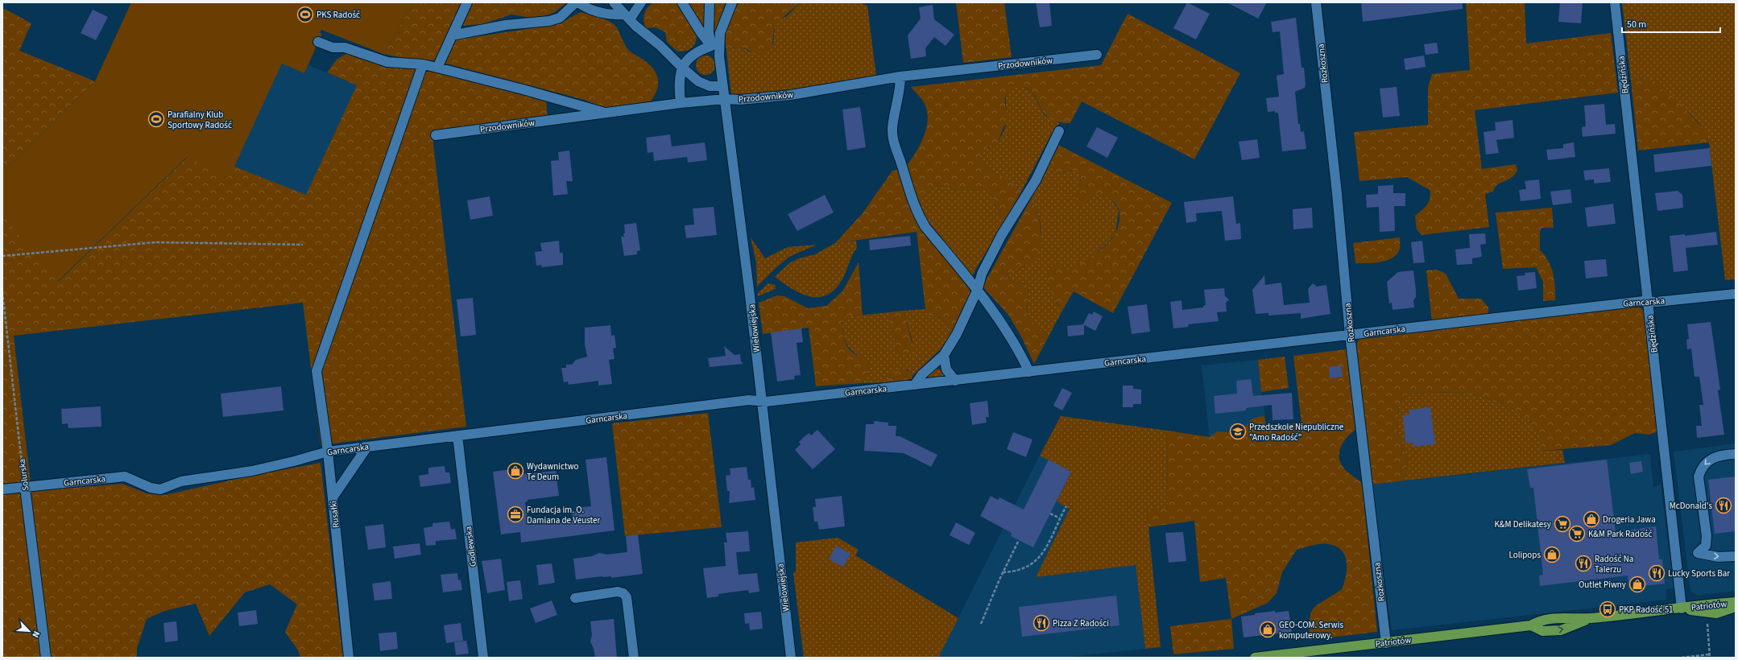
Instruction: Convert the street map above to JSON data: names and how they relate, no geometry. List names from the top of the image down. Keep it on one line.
{"streets":{"main road":["Patriotów"],"street":["Przodowników","Rozkoszna","Będzińska","Garncarska","Wielowiejska","Solurska","Rusałki","Godlewska"]},"crossings":[["Przodowników","Wielowiejska"],["Rozkoszna","Garncarska"],["Rozkoszna","Patriotów"],["Będzińska","Garncarska"],["Będzińska","Patriotów"],["Garncarska","Wielowiejska"],["Garncarska","Solurska"],["Garncarska","Rusałki"],["Garncarska","Godlewska"]],"places":{"sports":["PKS Radość","Parafialny Klub Sportowy Radość"],"school or university":["Przedszkole Niepubliczne \"Amo Radość\""],"shop":["Wydawnictwo Te Deum","Drogeria Jawa","Lolipops","Outlet Piwny","GEO-COM. Serwis komputerowy."],"restaurant":["McDonald's","Radość Na Talerzu","Lucky Sports Bar","Pizza Z Radości"],"office":["Fundacja im. O. Damiana de Veuster"],"supermarket":["K&M Delikatesy","K&M Park Radość"],"bus stop":["PKP Radość 51"]},"scale_bar":"50 m","north":"bottom right"}
